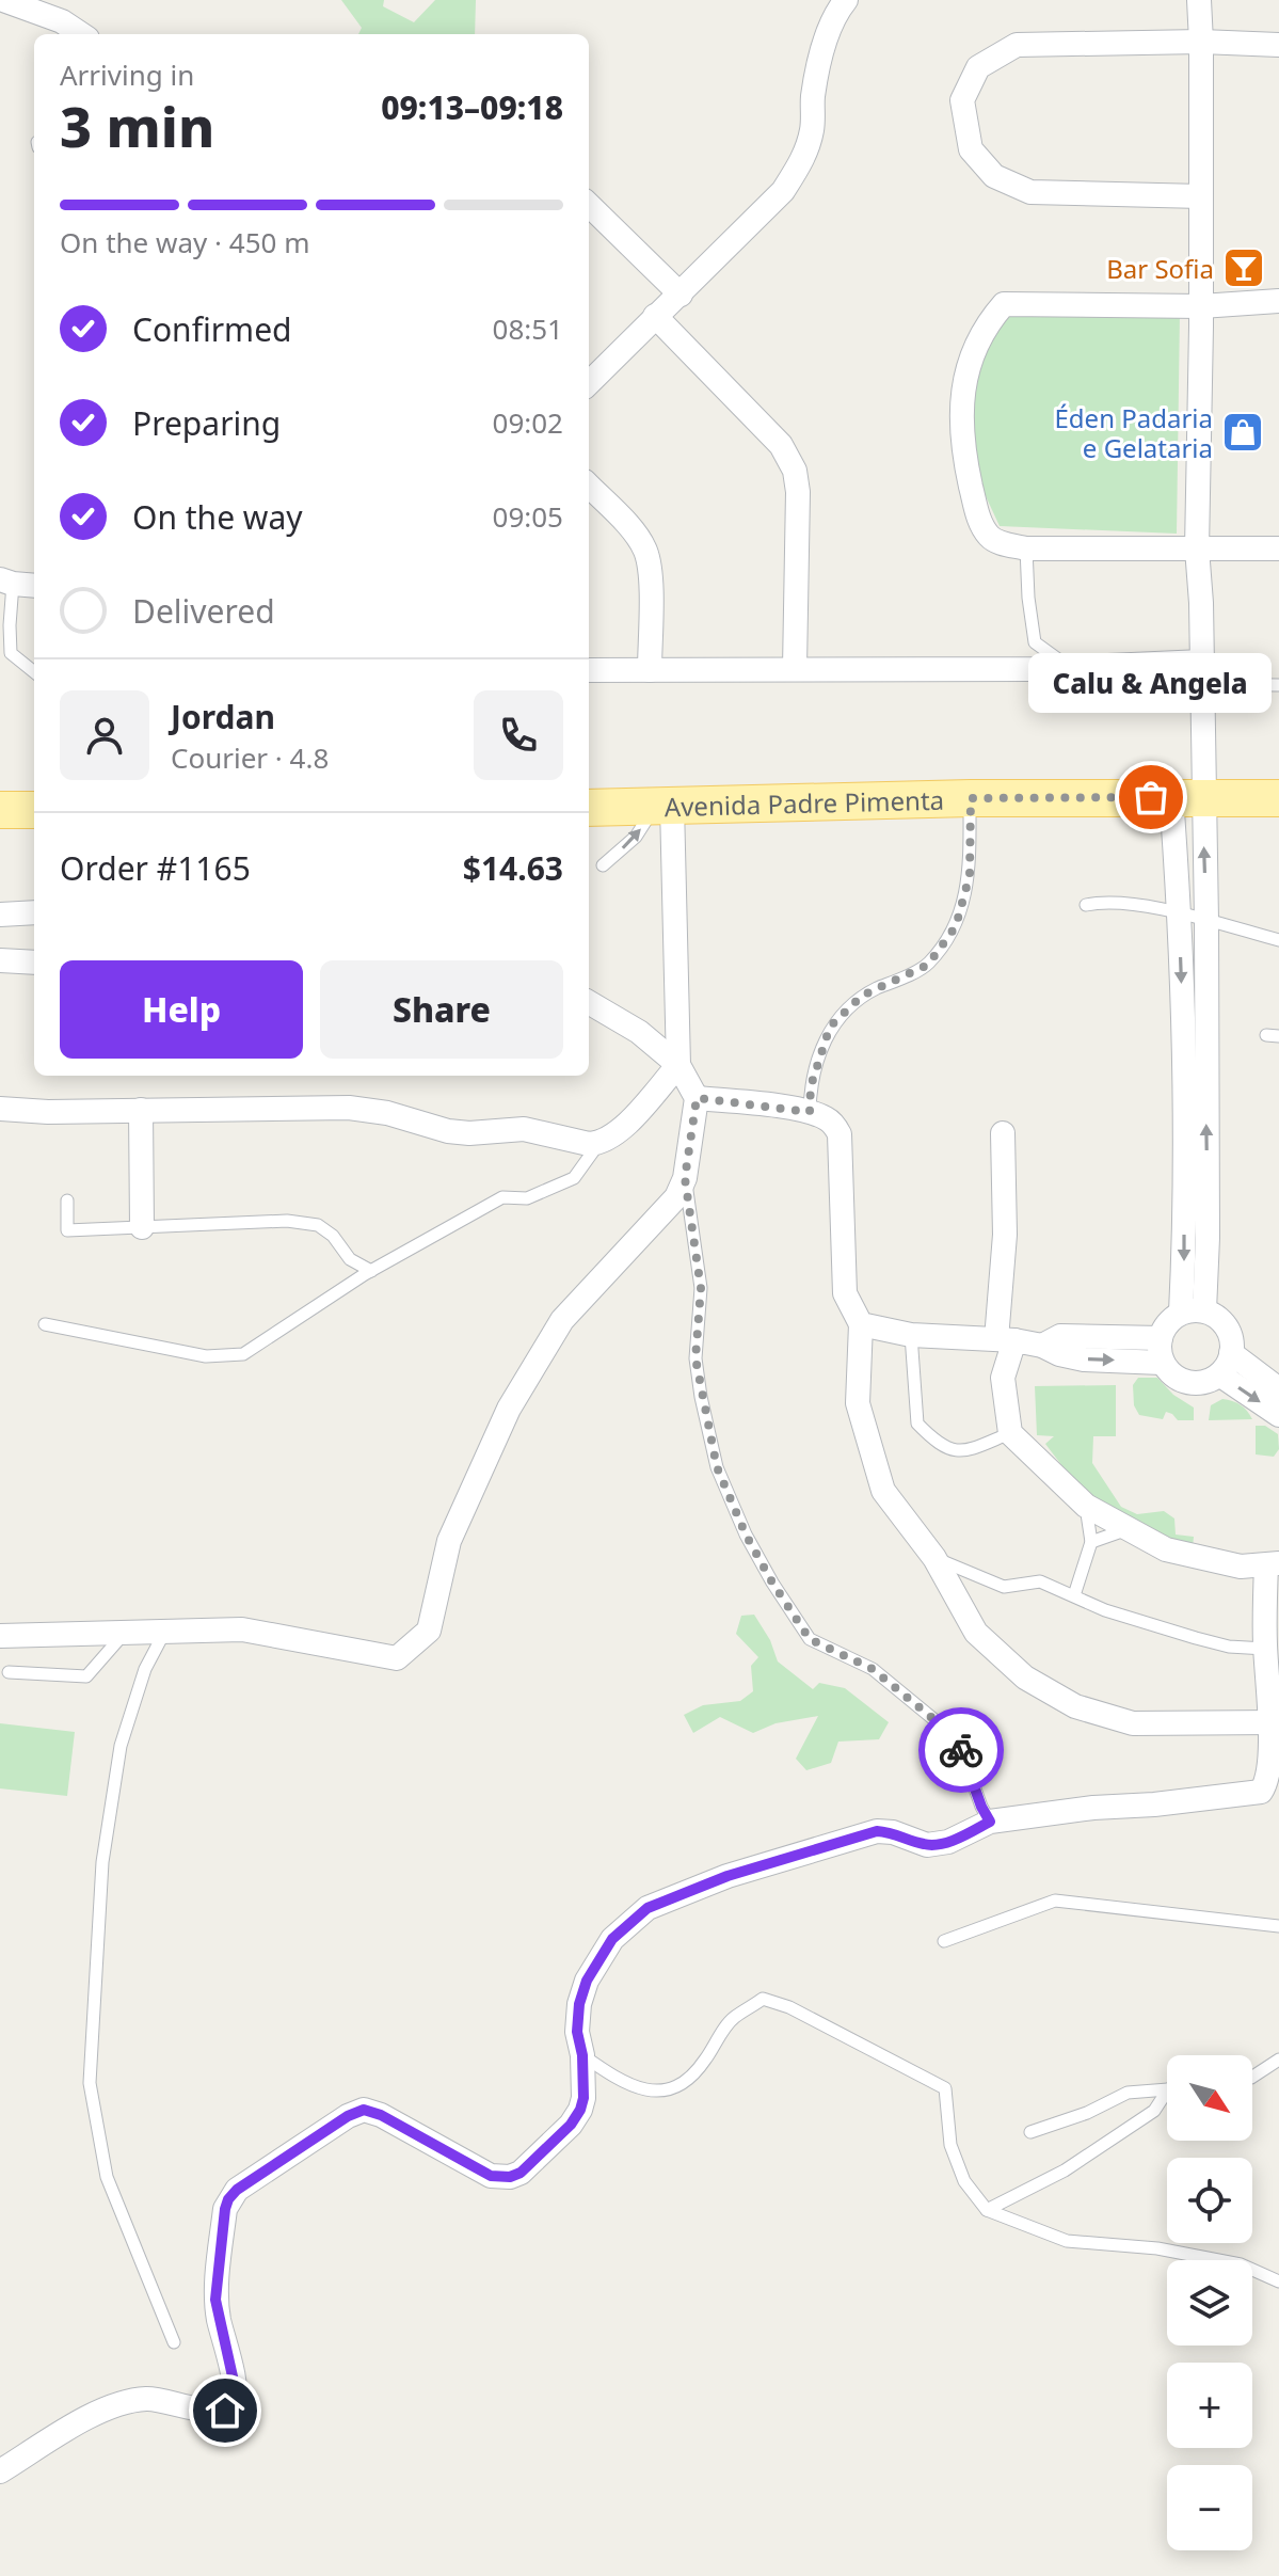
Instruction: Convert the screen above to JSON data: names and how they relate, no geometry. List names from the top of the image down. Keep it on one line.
{"streets":{"main road":["Avenida Padre Pimenta"]},"places":{"bar":["Bar Sofia"],"shop":["Éden Padaria e Gelataria"],"other":["Calu & Angela"]},"north":"bottom right","page":{"heading":["3 min","Arriving in","09:13–09:18"],"panel":["Jordan","Courier · 4.8","Order #1165","$14.63"],"bar":"On the way · 450 m","list":[["Confirmed","08:51"],["Preparing","09:02"],["On the way","09:05"],"Delivered"],"bubble":"Calu & Angela","buttons":["Help","Share"],"map_buttons":["+","−"]}}
